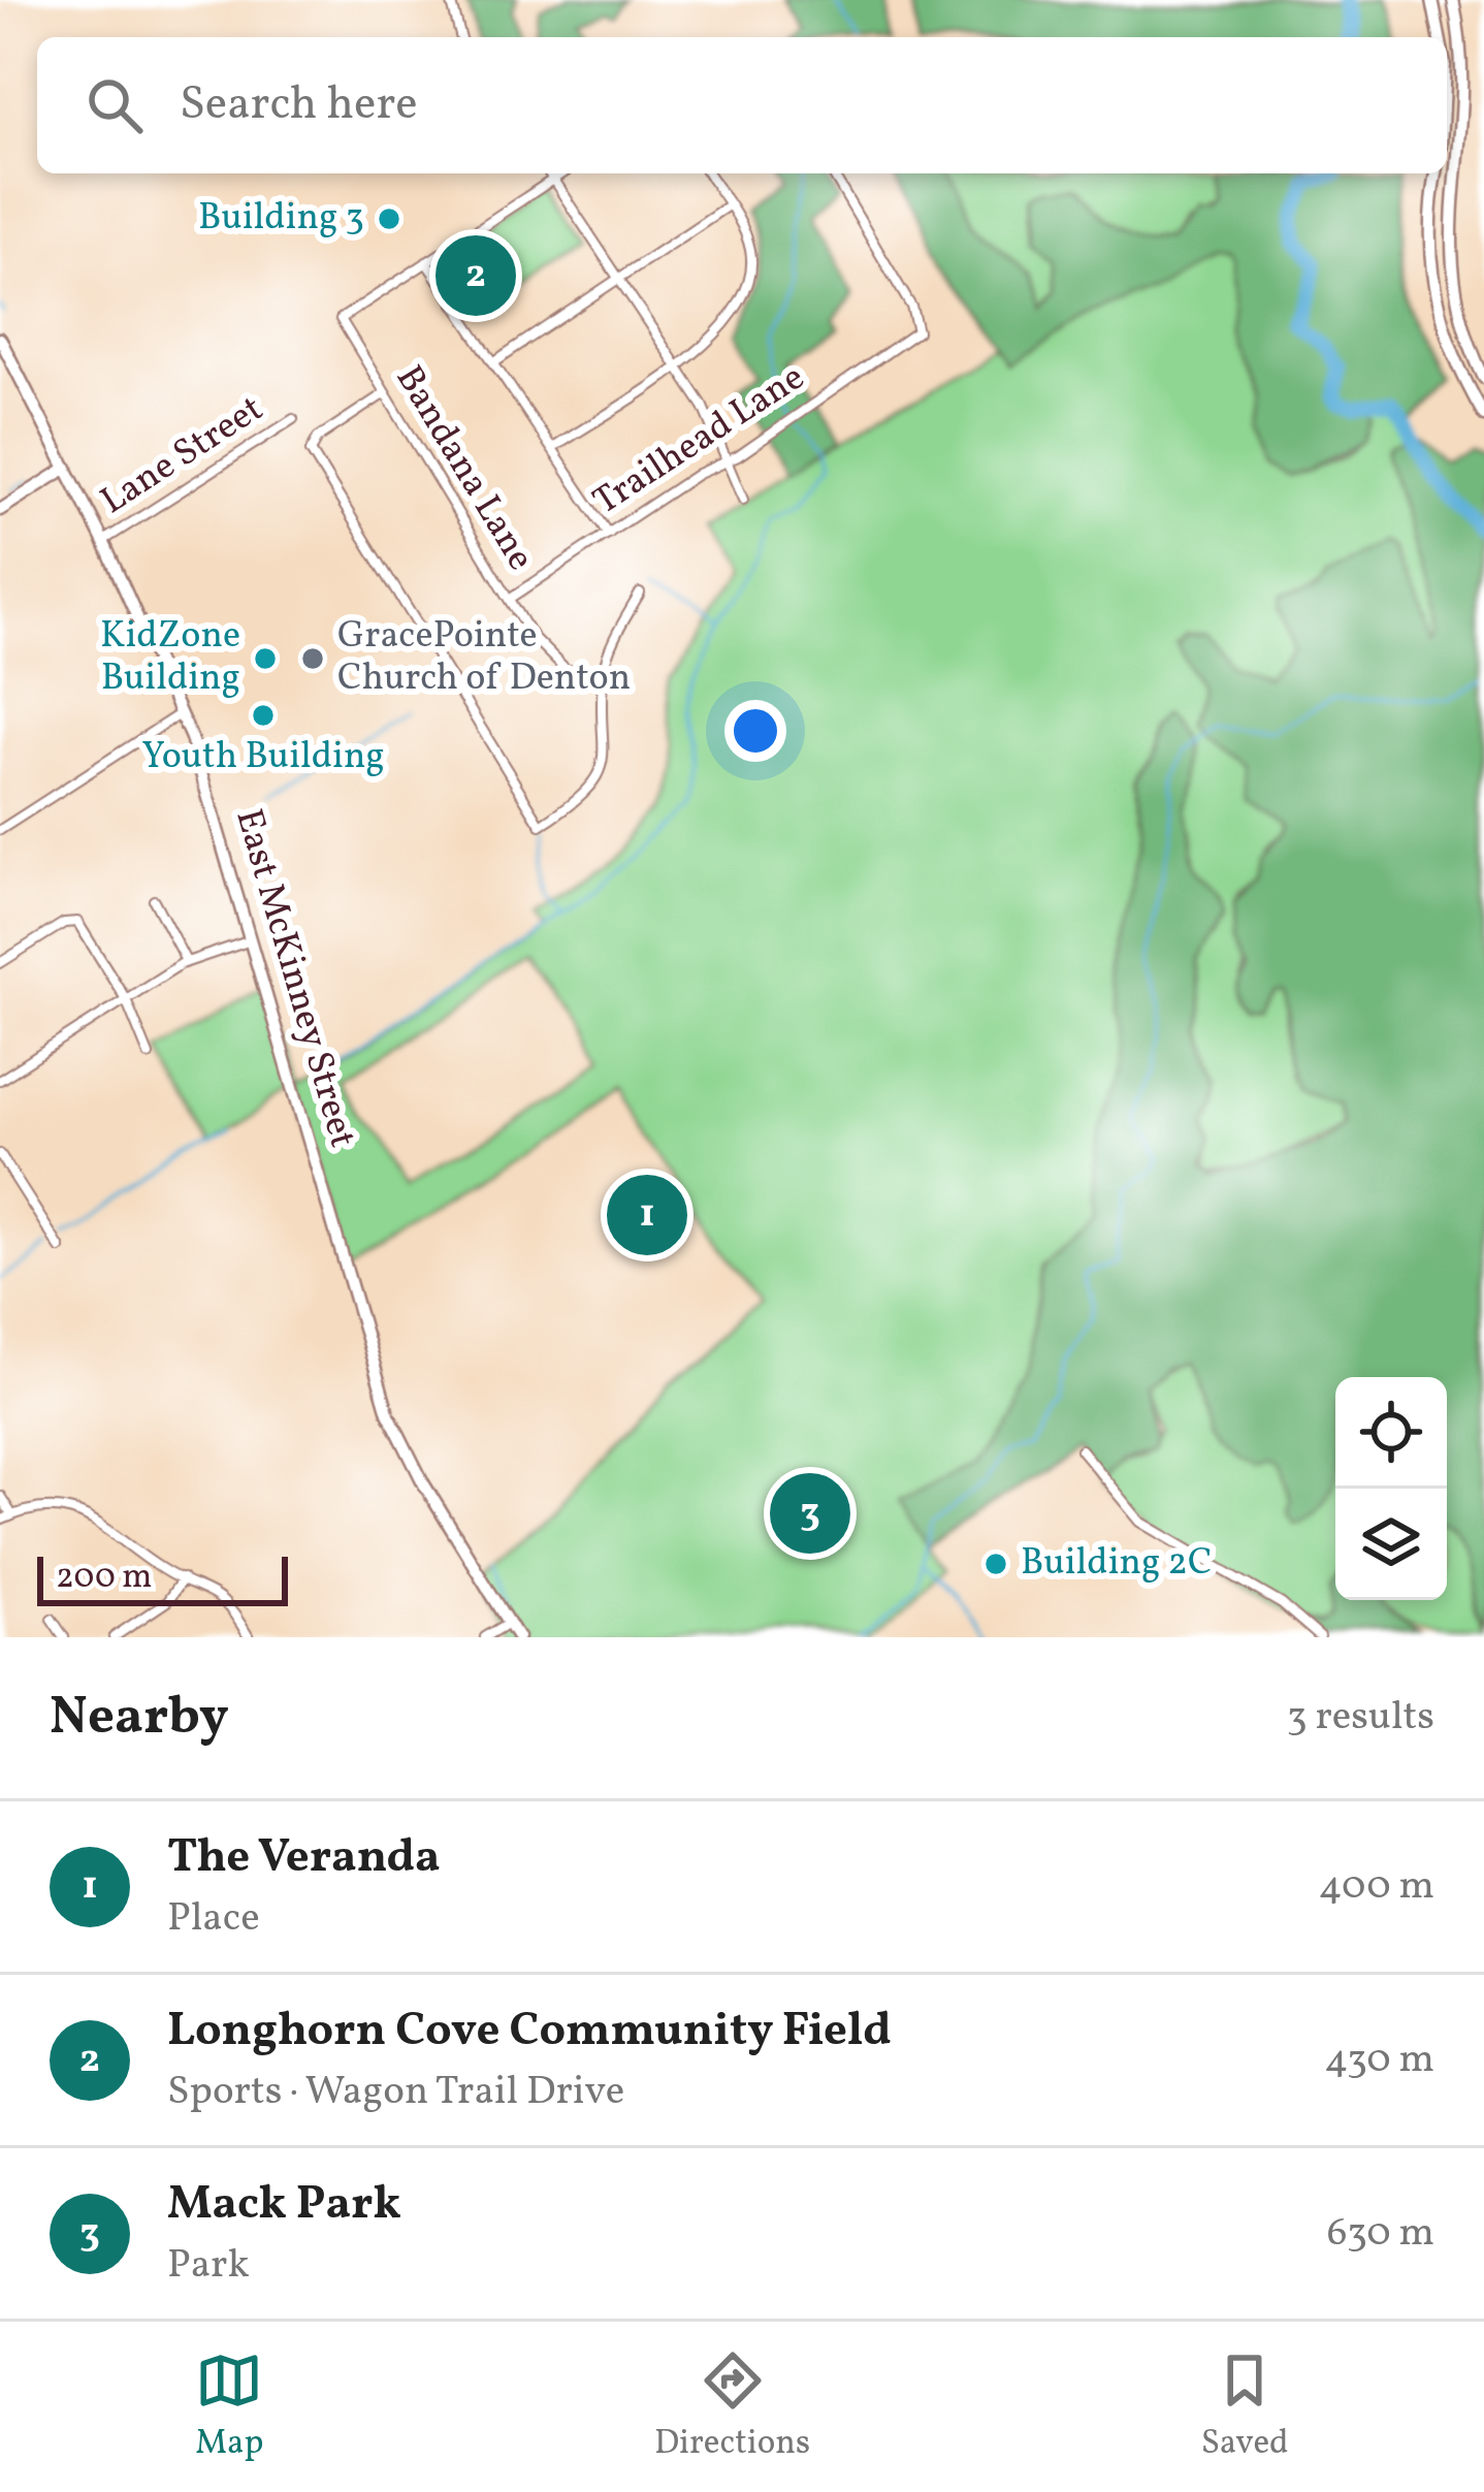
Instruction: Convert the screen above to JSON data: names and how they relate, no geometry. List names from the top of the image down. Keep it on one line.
{"streets":{"main road":["East McKinney Street"],"street":["Trailhead Lane","Lane Street","Bandana Lane"]},"crossings":[["Trailhead Lane","Bandana Lane"],["Lane Street","East McKinney Street"]],"places":["Building 3","KidZone Building","GracePointe Church of Denton","Youth Building","Building 2C"],"scale_bar":"200 m","page":{"search":"Search here","pins":["2","1","3"],"scale":"200 m","heading":["Nearby","3 results"],"list":[{"mark":"1","name":"The Veranda","note":"Place","value":"400 m"},{"mark":"2","name":"Longhorn Cove Community Field","note":"Sports · Wagon Trail Drive","value":"430 m"},{"mark":"3","name":"Mack Park","note":"Park","value":"630 m"}],"nav":["Map","Directions","Saved"]}}
